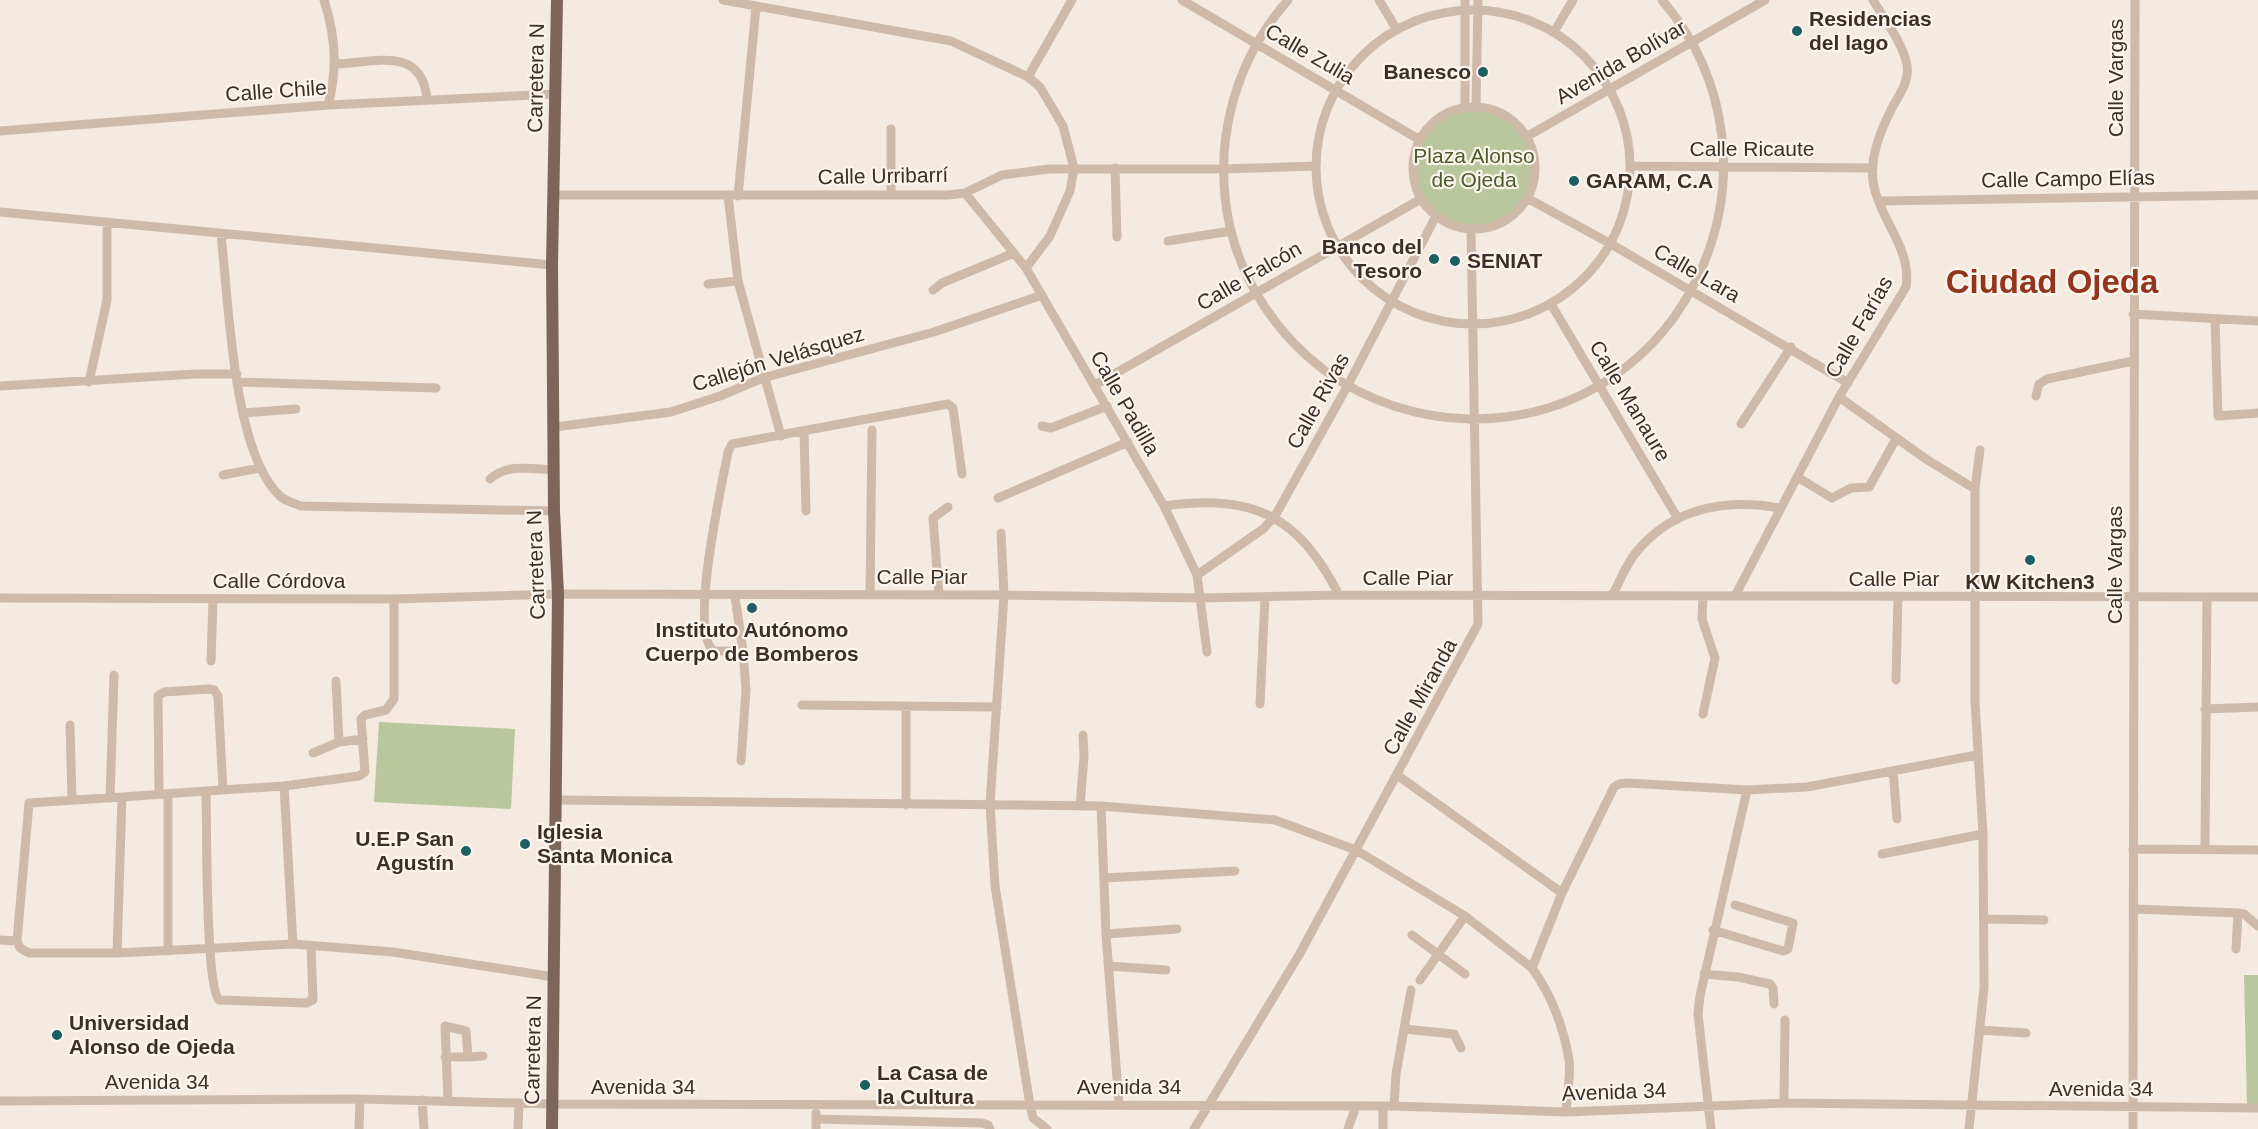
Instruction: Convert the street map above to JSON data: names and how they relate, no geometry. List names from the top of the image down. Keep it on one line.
{"streets":{"main road":["Carretera N"],"street":["Calle Zulia","Avenida Bolívar","Calle Vargas","Calle Chile","Calle Ricaute","Calle Urribarrí","Calle Campo Elías","Calle Lara","Calle Falcón","Calle Farías","Callejón Velásquez","Calle Rivas","Calle Manaure","Calle Padilla","Calle Piar","Calle Córdova","Calle Miranda","Avenida 34"]},"crossings":[["Calle Zulia","Avenida Bolívar"],["Calle Zulia","Calle Lara"],["Calle Zulia","Calle Falcón"],["Calle Zulia","Calle Rivas"],["Calle Zulia","Calle Miranda"],["Avenida Bolívar","Calle Lara"],["Avenida Bolívar","Calle Falcón"],["Avenida Bolívar","Calle Rivas"],["Avenida Bolívar","Calle Miranda"],["Carretera N","Calle Chile"],["Carretera N","Calle Urribarrí"],["Carretera N","Callejón Velásquez"],["Carretera N","Calle Piar"],["Carretera N","Calle Córdova"],["Carretera N","Avenida 34"],["Calle Vargas","Calle Campo Elías"],["Calle Vargas","Calle Piar"],["Calle Vargas","Avenida 34"],["Calle Ricaute","Calle Farías"],["Calle Urribarrí","Calle Padilla"],["Calle Campo Elías","Calle Farías"],["Calle Lara","Calle Falcón"],["Calle Lara","Calle Farías"],["Calle Lara","Calle Rivas"],["Calle Lara","Calle Miranda"],["Calle Falcón","Calle Rivas"],["Calle Falcón","Calle Padilla"],["Calle Falcón","Calle Miranda"],["Calle Farías","Calle Piar"],["Callejón Velásquez","Calle Padilla"],["Calle Rivas","Calle Padilla"],["Calle Rivas","Calle Miranda"],["Calle Padilla","Calle Piar"],["Calle Piar","Calle Córdova"],["Calle Piar","Calle Miranda"],["Calle Miranda","Avenida 34"]],"districts":["Ciudad Ojeda"],"parks":["Plaza Alonso de Ojeda"],"places":["Residencias del lago","Banesco","GARAM, C.A","Banco del Tesoro","SENIAT","KW Kitchen3","Instituto Autónomo Cuerpo de Bomberos","Iglesia Santa Monica","U.E.P San Agustín","Universidad Alonso de Ojeda","La Casa de la Cultura"]}
